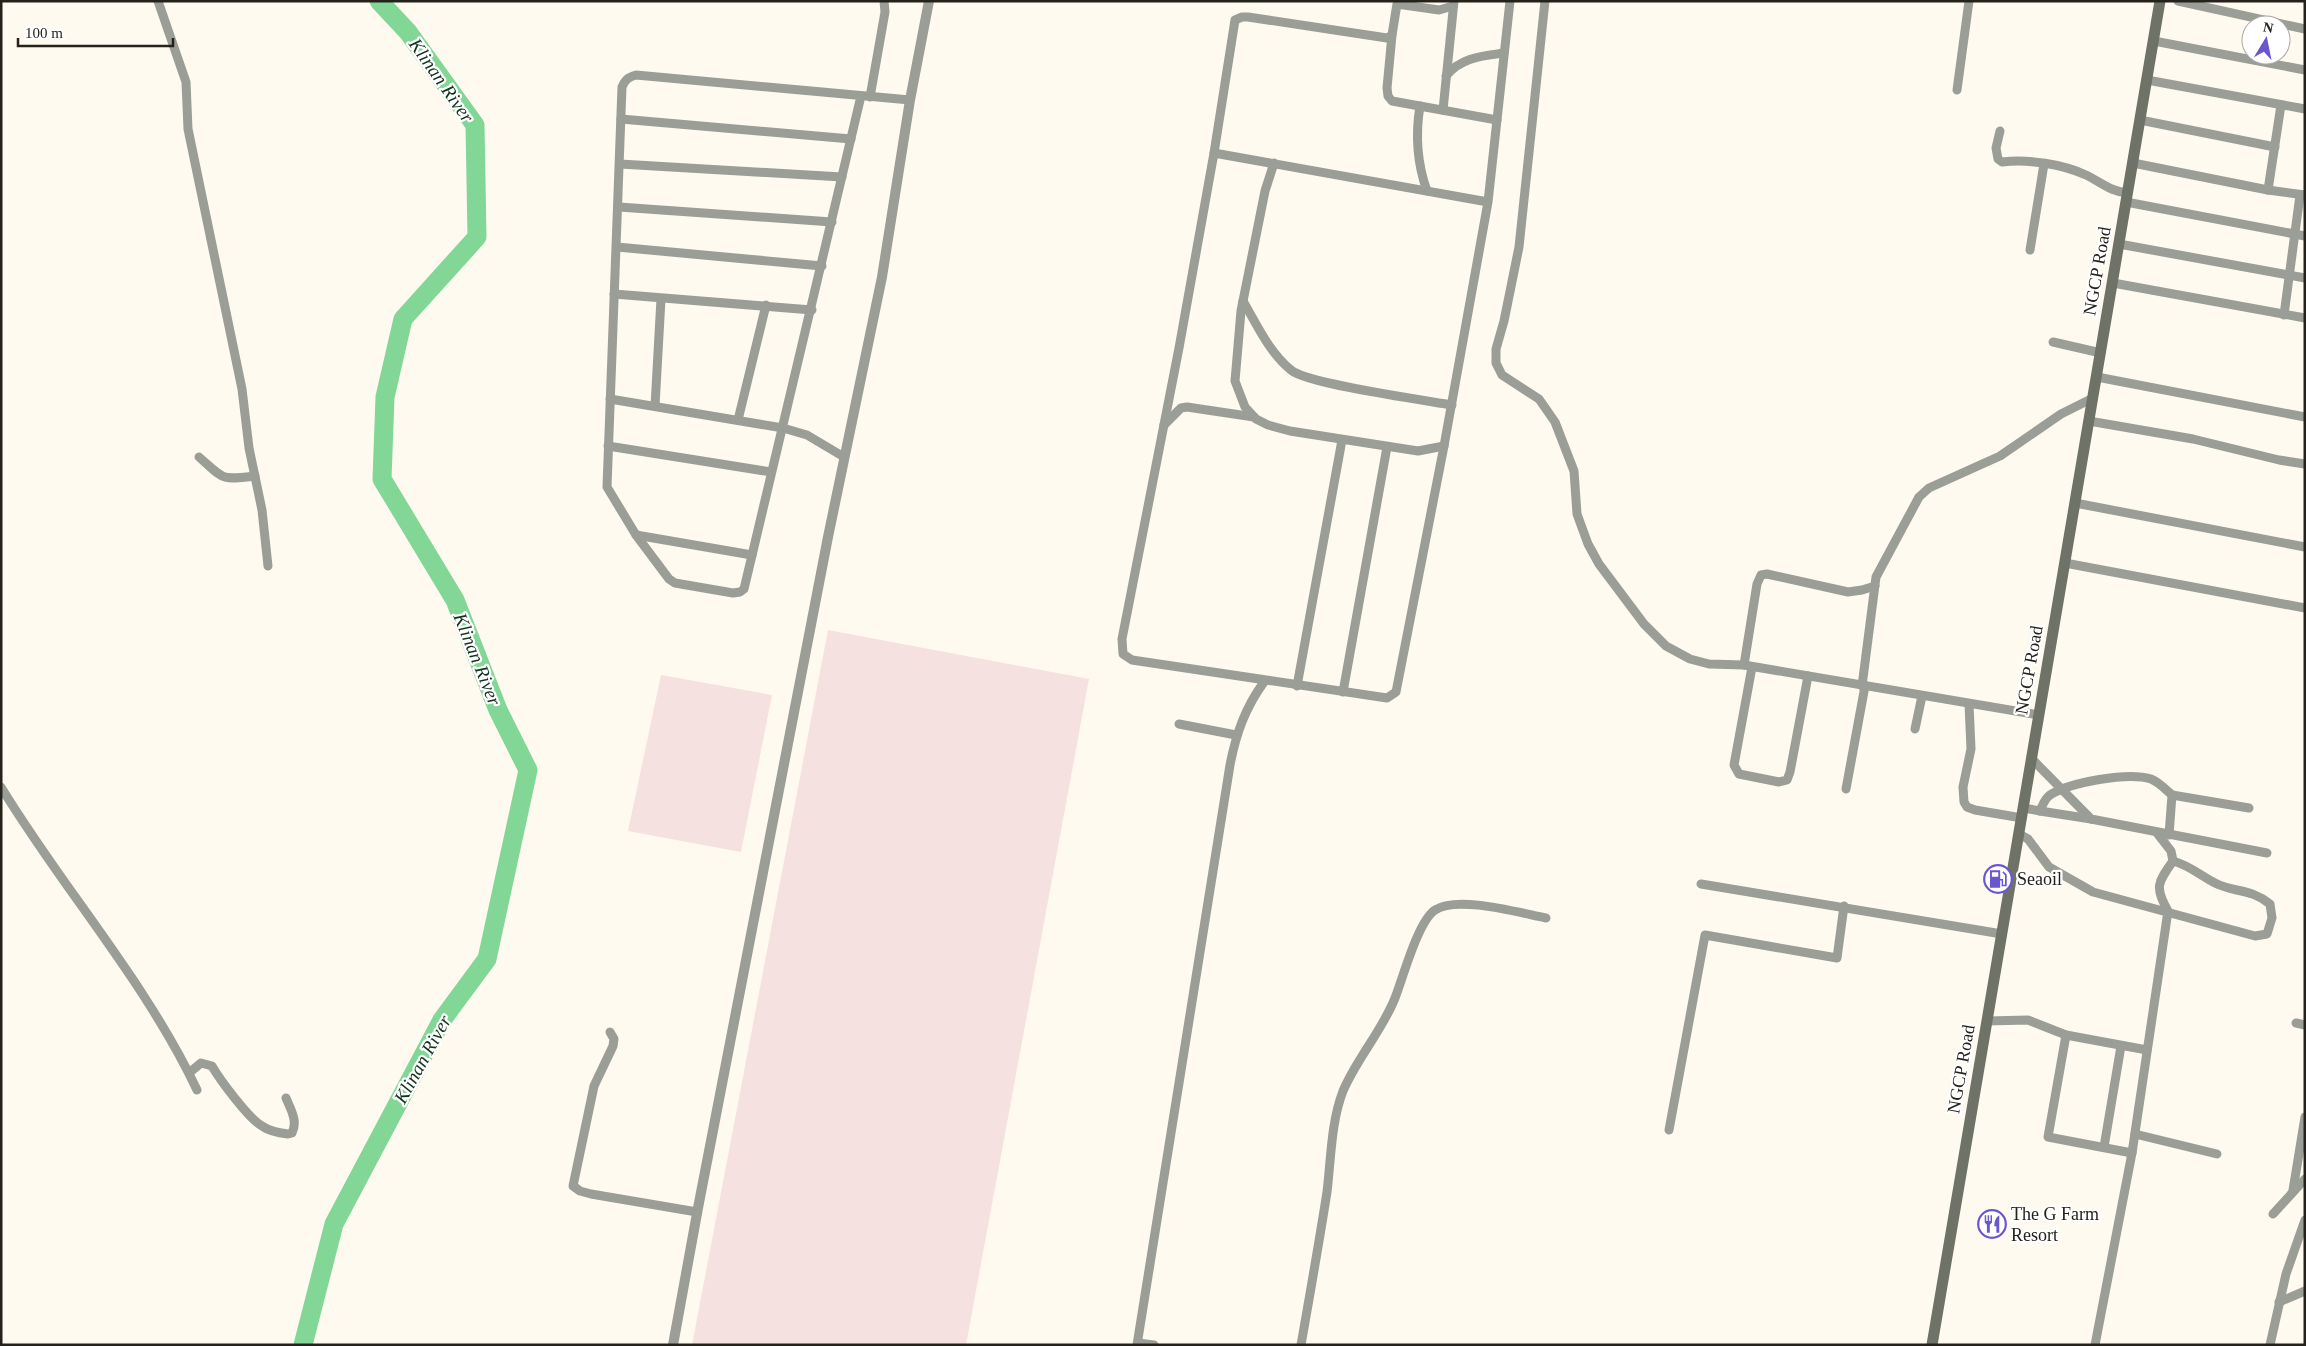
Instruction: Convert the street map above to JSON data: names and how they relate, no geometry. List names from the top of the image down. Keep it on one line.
{"streets":{"main road":["NGCP Road"]},"water":["Klinan River"],"places":{"fuel station":["Seaoil"],"restaurant":["The G Farm Resort"]},"scale_bar":"100 m","north":"top"}
